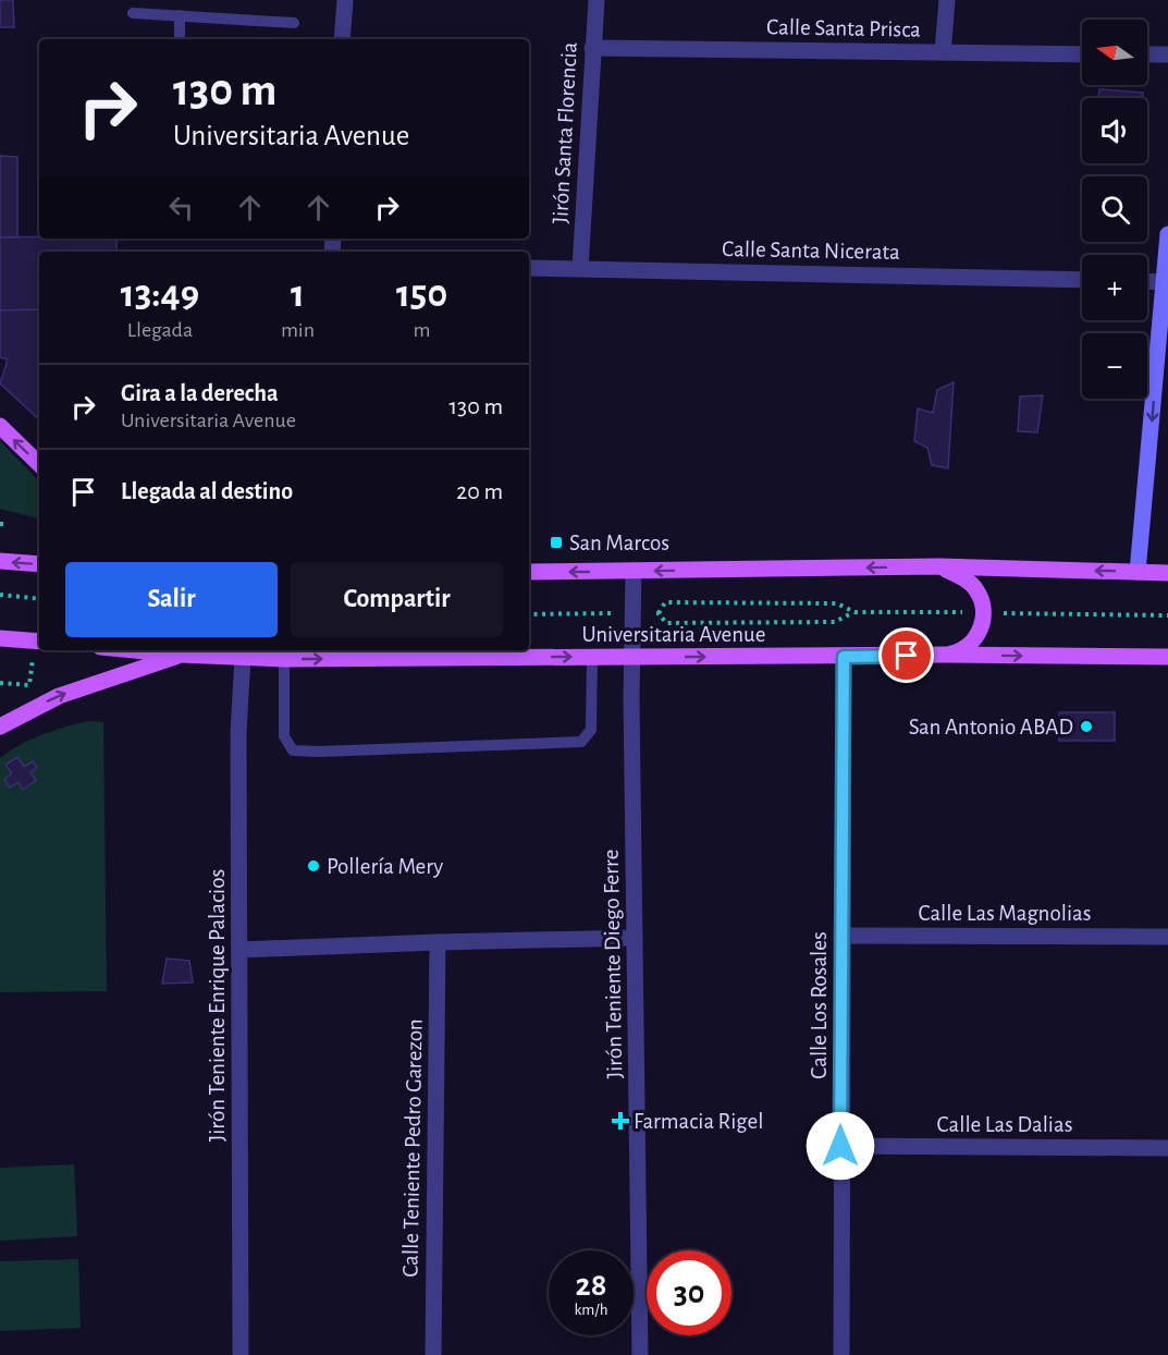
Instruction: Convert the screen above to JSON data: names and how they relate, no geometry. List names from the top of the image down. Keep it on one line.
{"streets":{"main road":["Universitaria Avenue"],"street":["Calle Santa Prisca","Jirón Santa Florencia","Calle Santa Nicerata","Calle Las Magnolias","Jirón Teniente Diego Ferre","Jirón Teniente Enrique Palacios","Calle Los Rosales","Calle Las Dalias","Calle Teniente Pedro Garezon"]},"crossings":[["Calle Santa Prisca","Jirón Santa Florencia"],["Jirón Santa Florencia","Calle Santa Nicerata"],["Universitaria Avenue","Jirón Teniente Diego Ferre"],["Universitaria Avenue","Jirón Teniente Enrique Palacios"],["Universitaria Avenue","Calle Los Rosales"],["Calle Las Magnolias","Calle Los Rosales"],["Calle Los Rosales","Calle Las Dalias"]],"places":{"transit":["San Marcos"],"other":["San Antonio ABAD","Pollería Mery"],"health":["Farmacia Rigel"]},"north":"left","page":{"map_buttons":["+","−"],"turn":["130 m","Universitaria Avenue"],"eta":["13:49","Llegada","1","min","150","m"],"list":[{"name":"Gira a la derecha","note":"Universitaria Avenue","value":"130 m"},{"name":"Llegada al destino","value":"20 m"}],"buttons":["Salir","Compartir"],"speed":"28 km/h","limit":"30"}}
